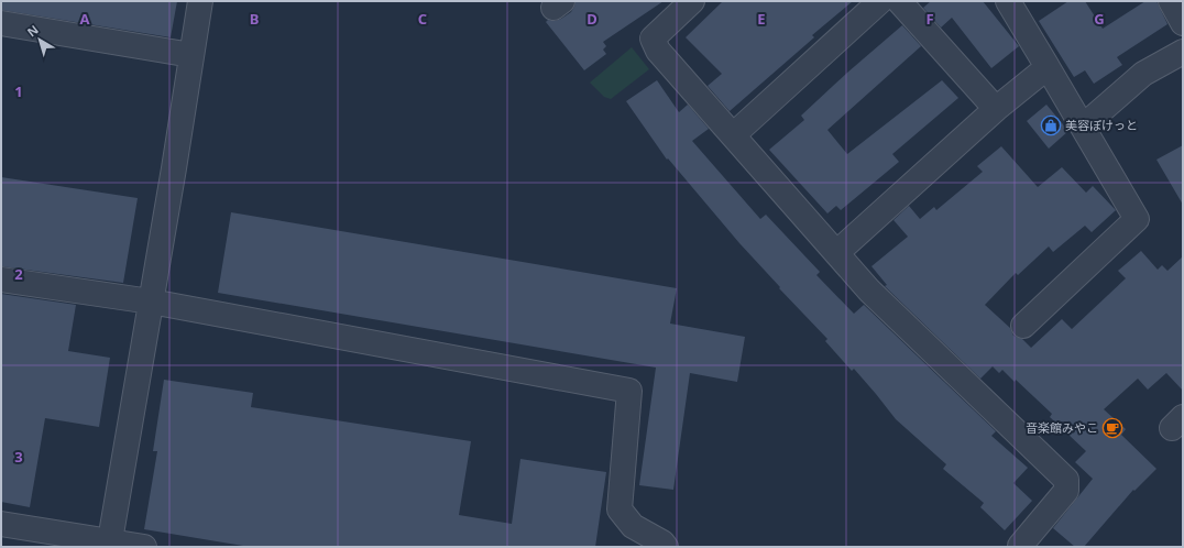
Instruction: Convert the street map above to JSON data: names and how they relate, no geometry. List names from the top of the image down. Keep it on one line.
{"places":{"shop":["美容ぽけっと"],"cafe":["音楽館みやこ"]},"north":"top left","grid":{"columns":["A","B","C","D","E","F","G"],"rows":["1","2","3"]}}
